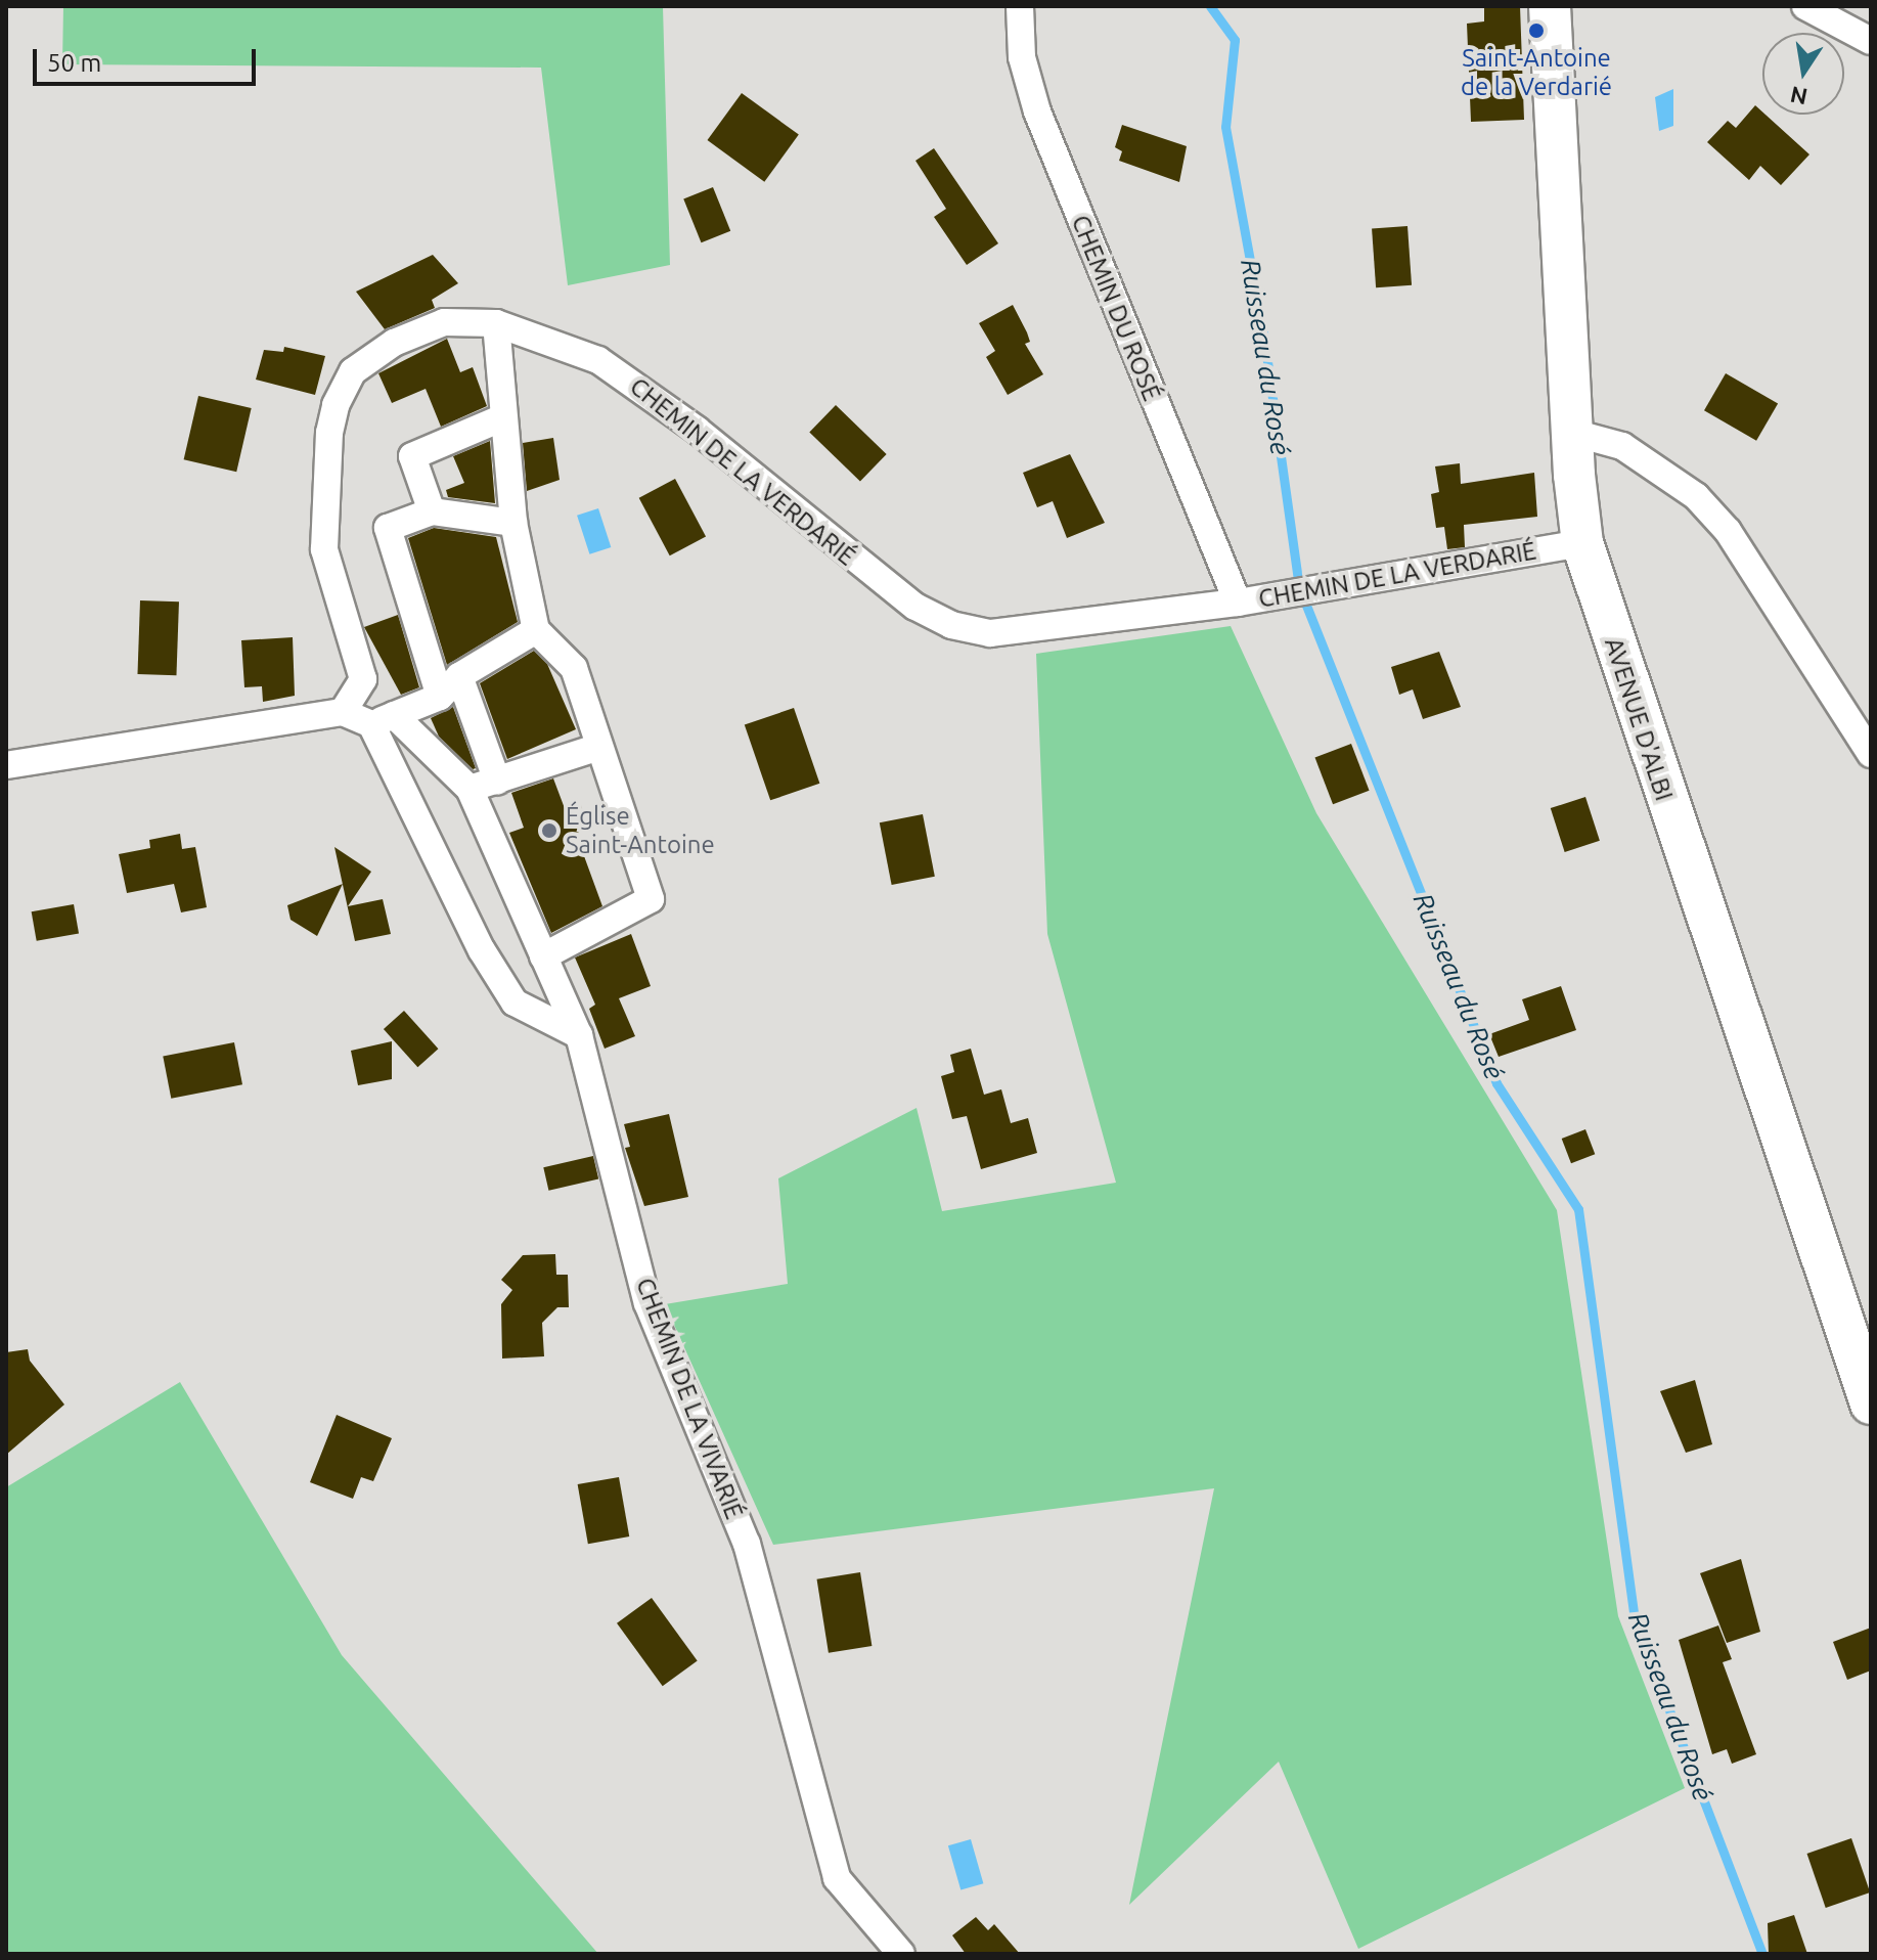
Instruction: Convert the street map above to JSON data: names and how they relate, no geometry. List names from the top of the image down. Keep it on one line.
{"streets":{"main road":["AVENUE D'ALBI"],"street":["CHEMIN DU ROSÉ","CHEMIN DE LA VERDARIÉ","CHEMIN DE LA VIVARIÉ"]},"crossings":[["CHEMIN DU ROSÉ","CHEMIN DE LA VERDARIÉ"],["CHEMIN DE LA VERDARIÉ","AVENUE D'ALBI"]],"water":["Ruisseau du Rosé"],"places":["Saint-Antoine de la Verdarié","Église Saint-Antoine"],"scale_bar":"50 m","north":"bottom"}
